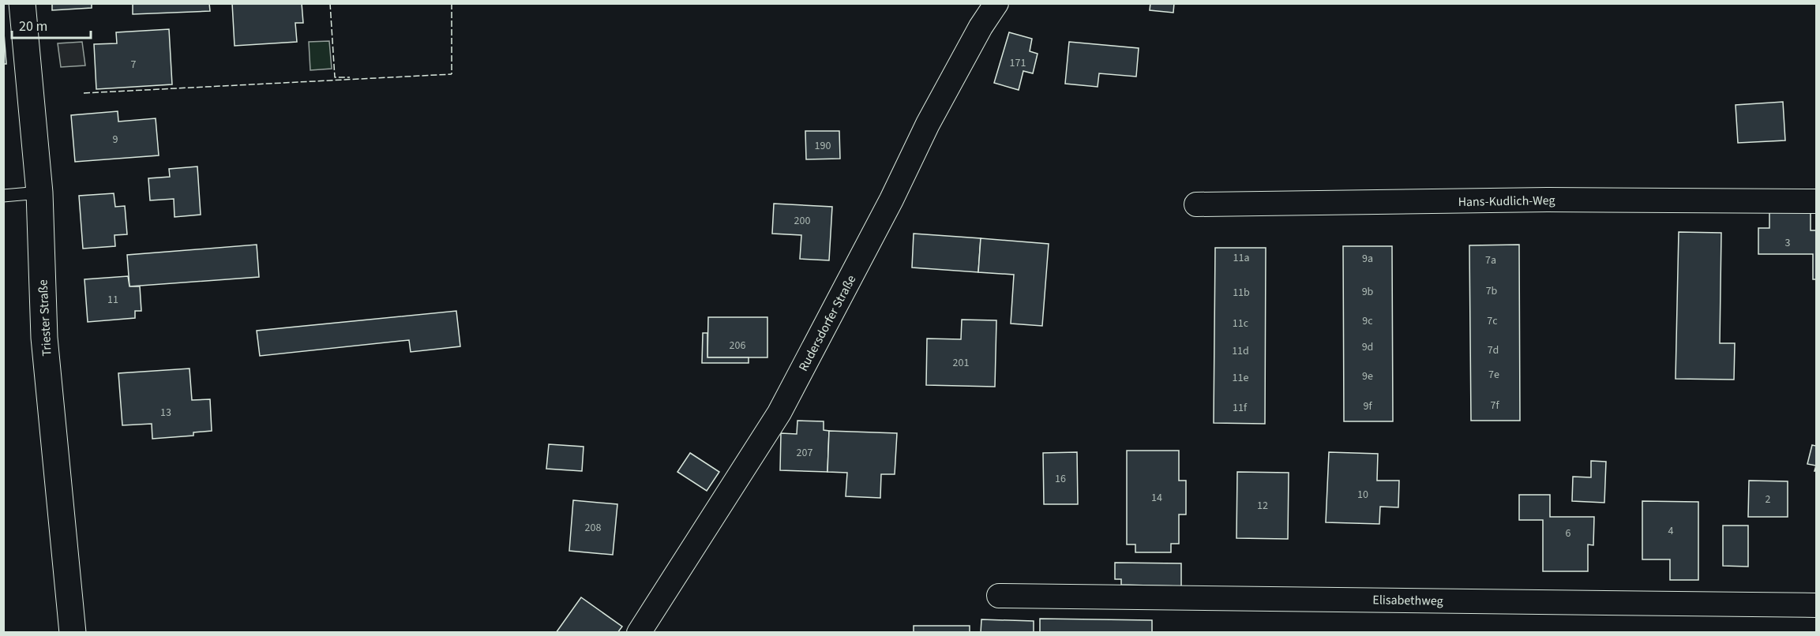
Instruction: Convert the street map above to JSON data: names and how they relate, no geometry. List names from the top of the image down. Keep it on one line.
{"streets":{"street":["Hans-Kudlich-Weg","Triester Straße","Rudersdorfer Straße","Elisabethweg"]},"house_numbers":["171","7","9","190","200","3","11a","9a","7a","7b","9b","11b","11","9c","7c","11c","206","9d","7d","11d","201","7e","9e","11e","7f","9f","11f","13","207","16","10","14","2","12","208","4","6"],"scale_bar":"20 m"}
